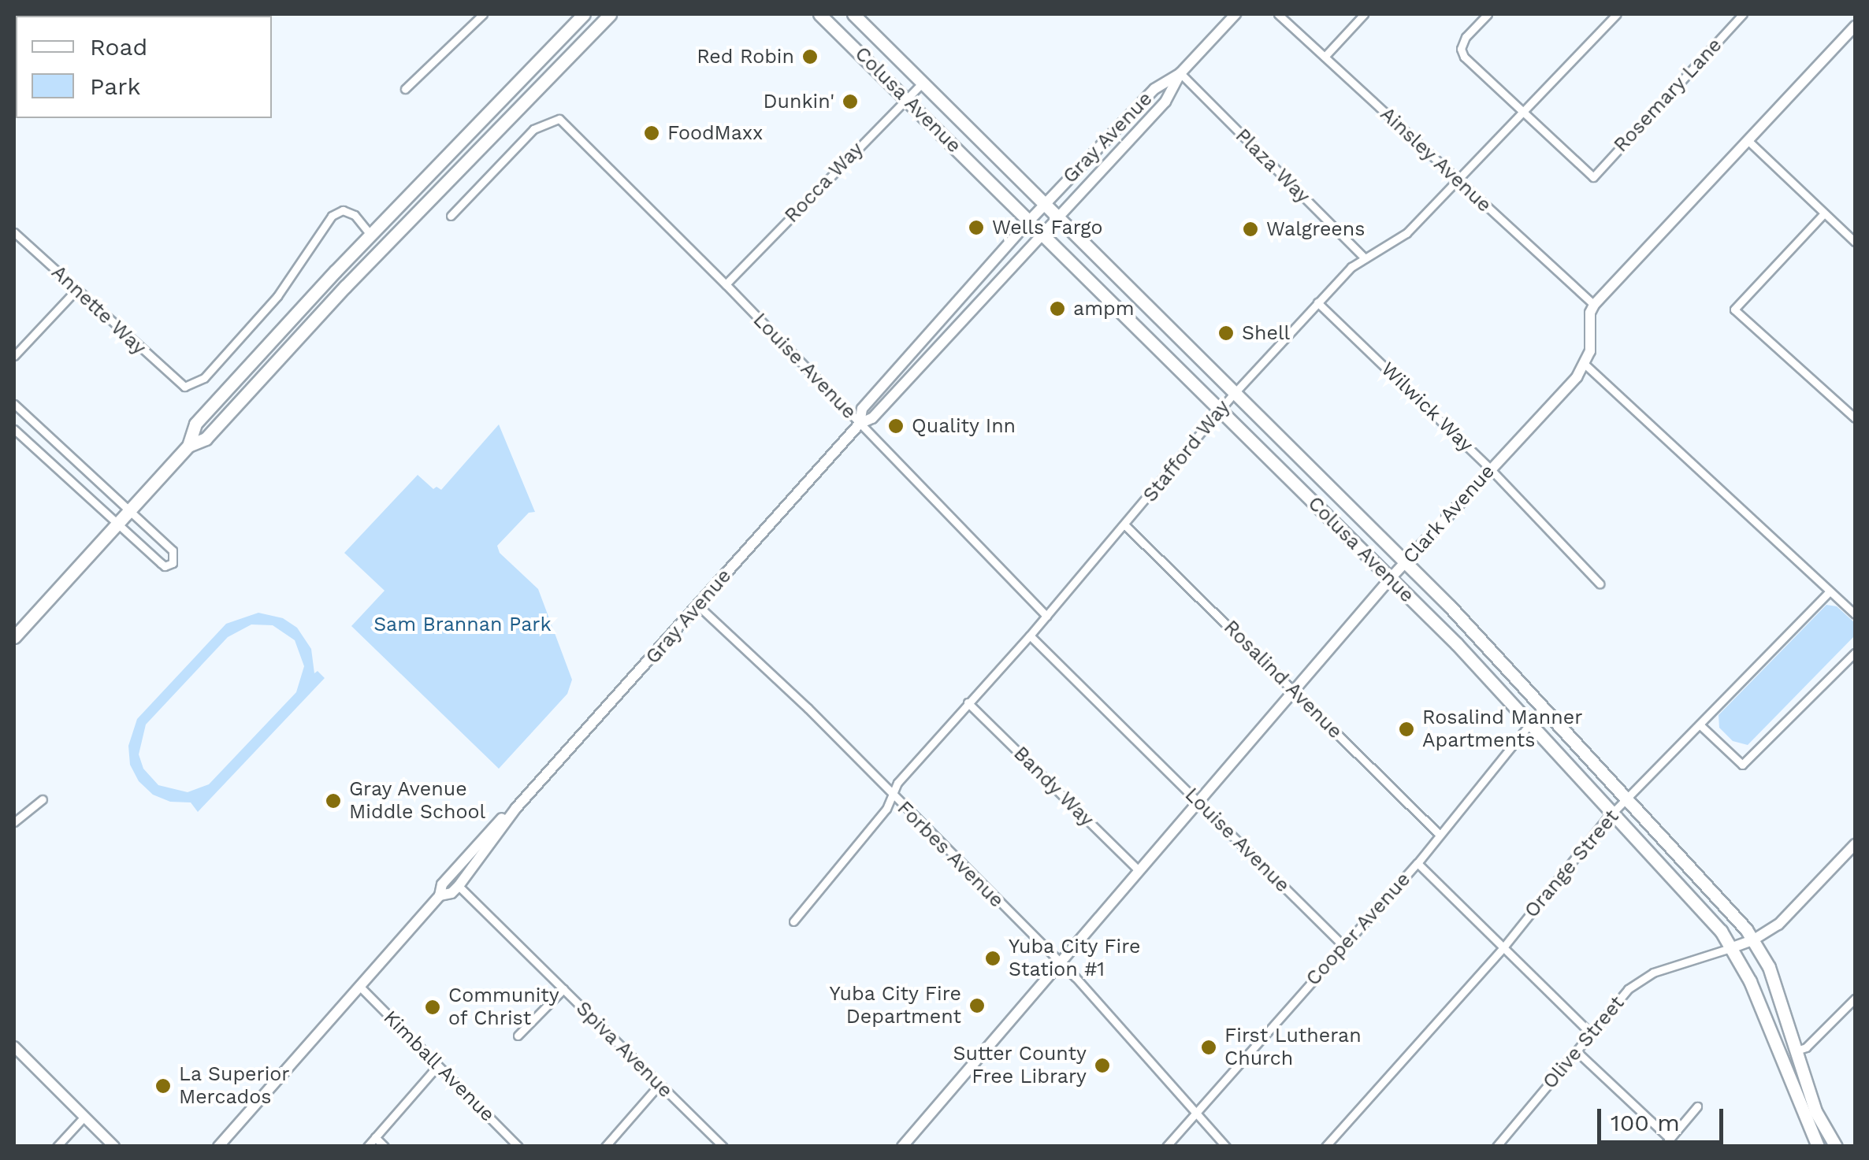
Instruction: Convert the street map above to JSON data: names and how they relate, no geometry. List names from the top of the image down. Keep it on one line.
{"streets":{"highway":["Colusa Avenue"],"main road":["Gray Avenue","Clark Avenue"],"street":["Rosemary Lane","Ainsley Avenue","Plaza Way","Rocca Way","Annette Way","Louise Avenue","Wilwick Way","Stafford Way","Rosalind Avenue","Bandy Way","Forbes Avenue","Orange Street","Cooper Avenue","Olive Street","Spiva Avenue","Kimball Avenue"]},"crossings":[["Rosemary Lane","Stafford Way"],["Colusa Avenue","Gray Avenue"],["Colusa Avenue","Rocca Way"],["Colusa Avenue","Stafford Way"],["Colusa Avenue","Clark Avenue"],["Colusa Avenue","Orange Street"],["Colusa Avenue","Cooper Avenue"],["Colusa Avenue","Olive Street"],["Gray Avenue","Plaza Way"],["Gray Avenue","Louise Avenue"],["Gray Avenue","Forbes Avenue"],["Gray Avenue","Spiva Avenue"],["Gray Avenue","Kimball Avenue"],["Ainsley Avenue","Stafford Way"],["Plaza Way","Stafford Way"],["Rocca Way","Louise Avenue"],["Louise Avenue","Stafford Way"],["Louise Avenue","Clark Avenue"],["Louise Avenue","Cooper Avenue"],["Wilwick Way","Stafford Way"],["Wilwick Way","Clark Avenue"],["Stafford Way","Rosalind Avenue"],["Stafford Way","Bandy Way"],["Stafford Way","Forbes Avenue"],["Clark Avenue","Rosalind Avenue"],["Clark Avenue","Bandy Way"],["Clark Avenue","Forbes Avenue"],["Rosalind Avenue","Cooper Avenue"],["Forbes Avenue","Cooper Avenue"]],"parks":["Sam Brannan Park"],"places":["Red Robin","Dunkin'","FoodMaxx","Wells Fargo","Walgreens","ampm","Shell","Quality Inn","Rosalind Manner Apartments","Gray Avenue Middle School","Yuba City Fire Station #1","Yuba City Fire Department","Community of Christ","First Lutheran Church","Sutter County Free Library","La Superior Mercados"],"legend":["Road","Park"],"scale_bar":"100 m"}
